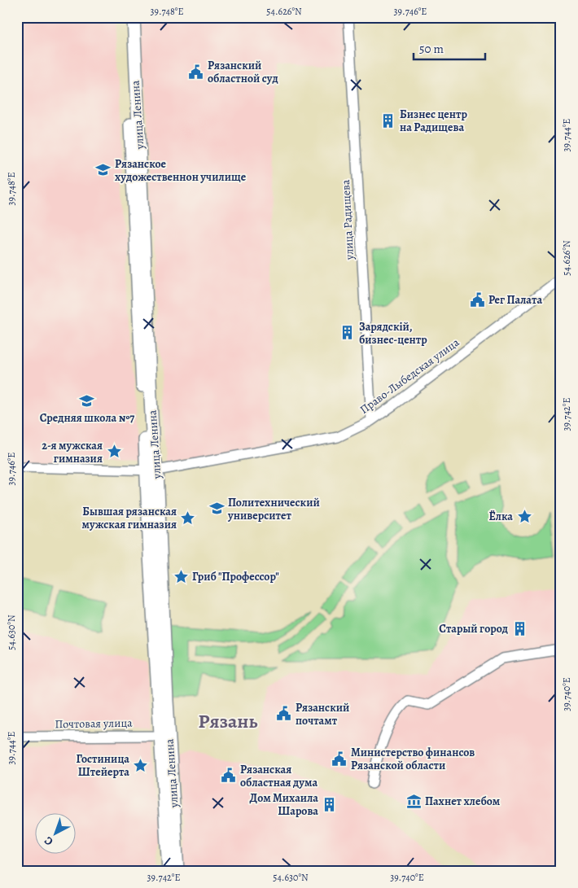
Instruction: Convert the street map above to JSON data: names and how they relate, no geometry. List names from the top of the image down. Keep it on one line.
{"streets":{"main road":["улица Ленина"],"street":["улица Радищева","Право-Лыбедская улица","Почтовая улица"]},"crossings":[["улица Ленина","Право-Лыбедская улица"],["улица Ленина","Почтовая улица"],["улица Радищева","Право-Лыбедская улица"]],"districts":["Рязань"],"places":{"public building":["Рязанский областной суд","Рег Палата","Рязанский почтамт","Министерство финансов Рязанской области","Рязанская областная дума"],"building":["Бизнес центр на Радищева","Зарядскiй, бизнес-центр","Старый город","Дом Михаила Шарова"],"school or university":["Рязанское художественнон училище","Средняя школа №7","Политехнический университет"],"place":["2-я мужская гимназия","Ёлка","Бывшая рязанская мужская гимназия","Гриб \"Профессор\"","Гостиница Штейерта"],"museum":["Пахнет хлебом"]},"scale_bar":"50 m","north":"bottom left","coordinates":["39.748°E","54.626°N","39.746°E","39.744°E","39.742°E","54.630°N","39.740°E"]}
